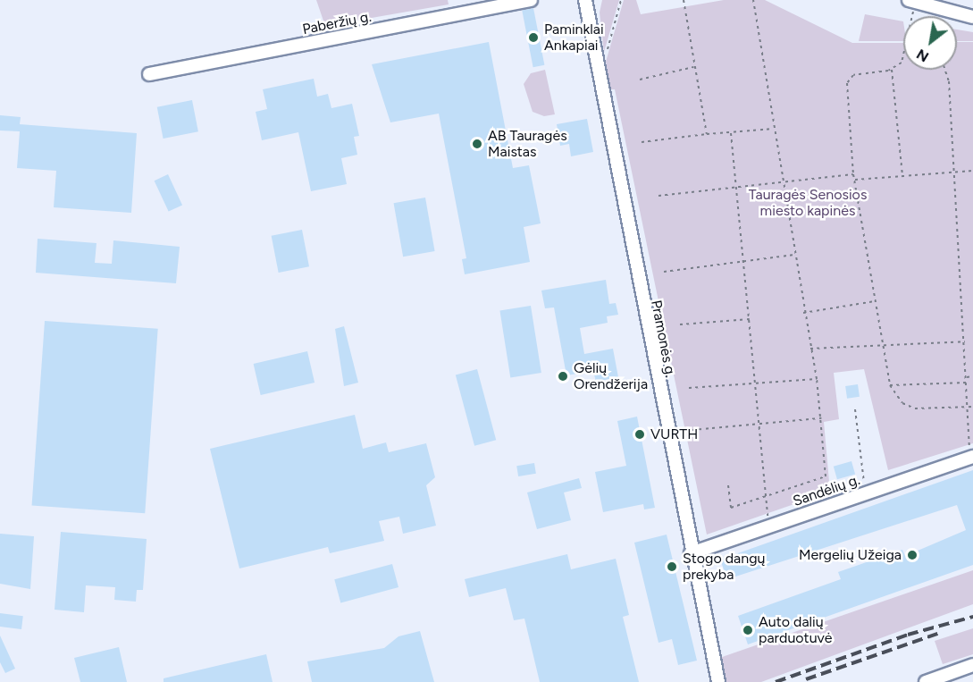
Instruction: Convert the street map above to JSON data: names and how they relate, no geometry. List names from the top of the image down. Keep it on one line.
{"streets":{"street":["Paberžių g.","Pramonės g.","Sandėlių g."]},"crossings":[["Pramonės g.","Sandėlių g."]],"parks":["Tauragės Senosios miesto kapinės"],"places":["Paminklai Ankapiai","AB Tauragės Maistas","Gėlių Orendžerija","VURTH","Mergelių Užeiga","Stogo dangų prekyba","Auto dalių parduotuvė"],"north":"bottom left"}
